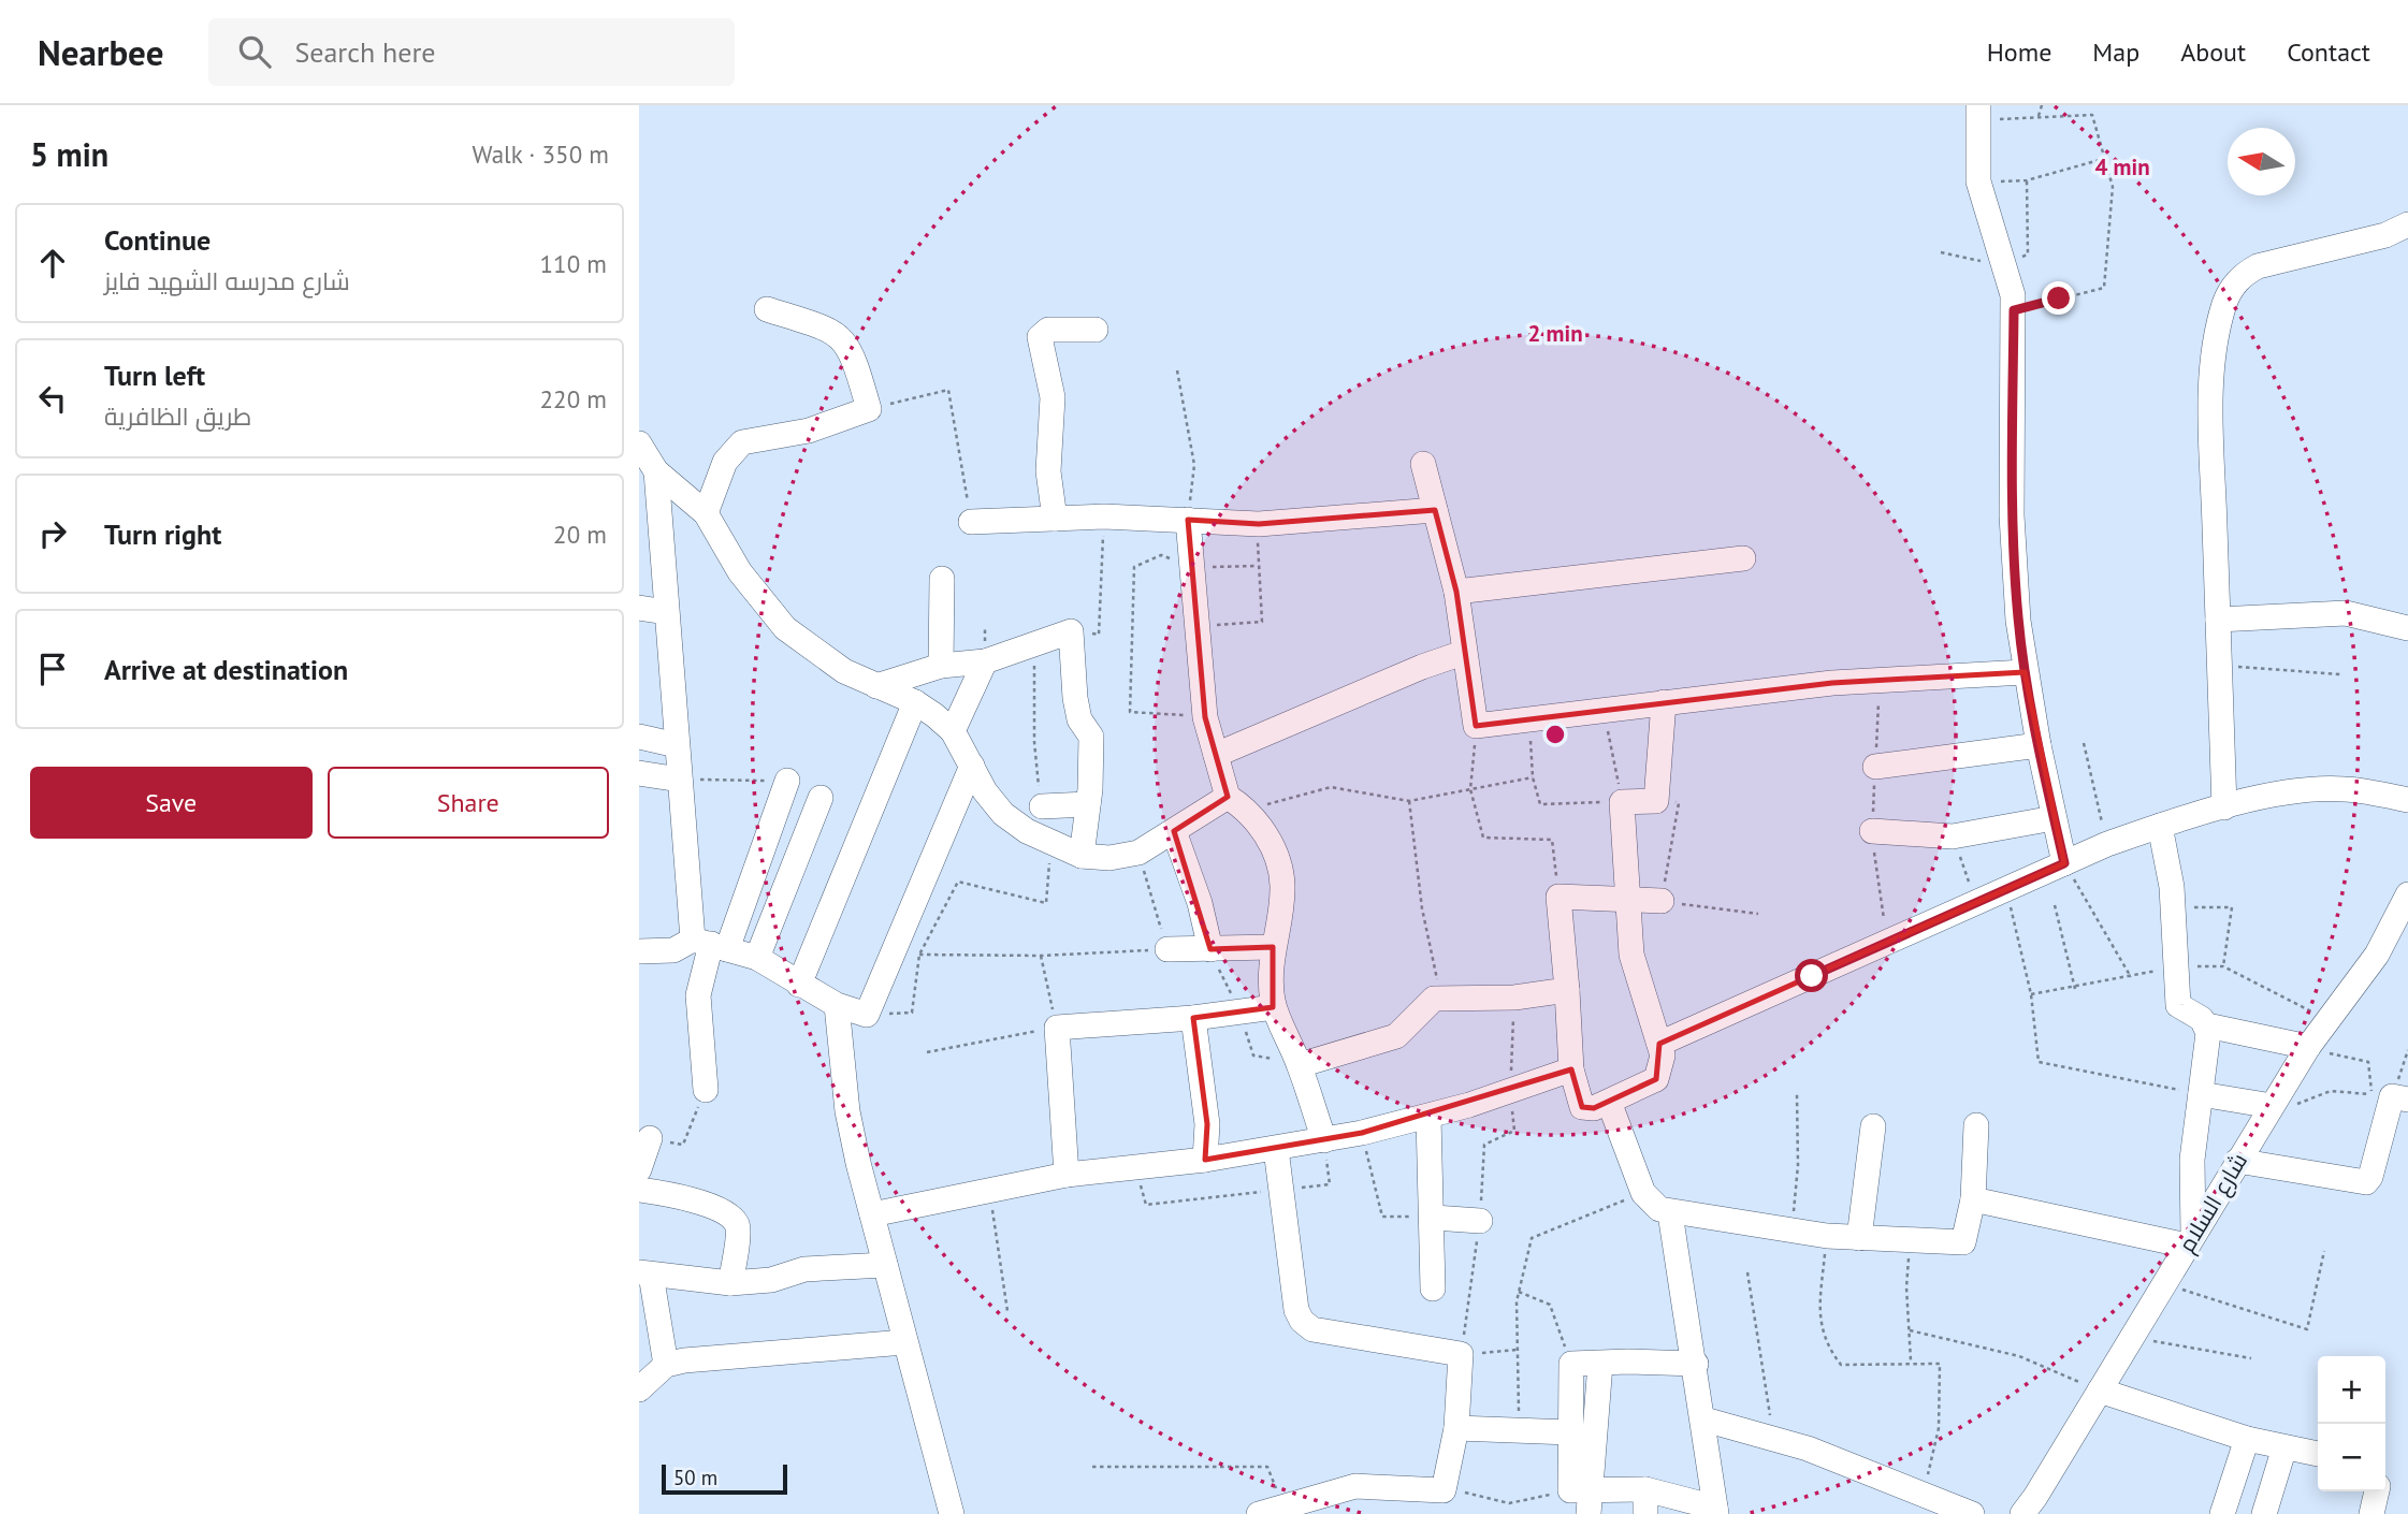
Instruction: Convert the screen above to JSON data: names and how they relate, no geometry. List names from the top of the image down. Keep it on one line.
{"streets":{"street":["شارع السلام"]},"scale_bar":"50 m","north":"left","page":{"header":"Nearbee","search":"Search here","nav":["Home","Map","About","Contact"],"heading":["5 min","Walk · 350 m"],"list":[["Continue","شارع مدرسه الشهيد فايز","110 m"],["Turn left","طريق الظافرية","220 m"],["Turn right","20 m"],"Arrive at destination"],"buttons":["Save","Share"],"map_buttons":["+","−"],"scale":"50 m"},"rings":["4 min","2 min"]}
